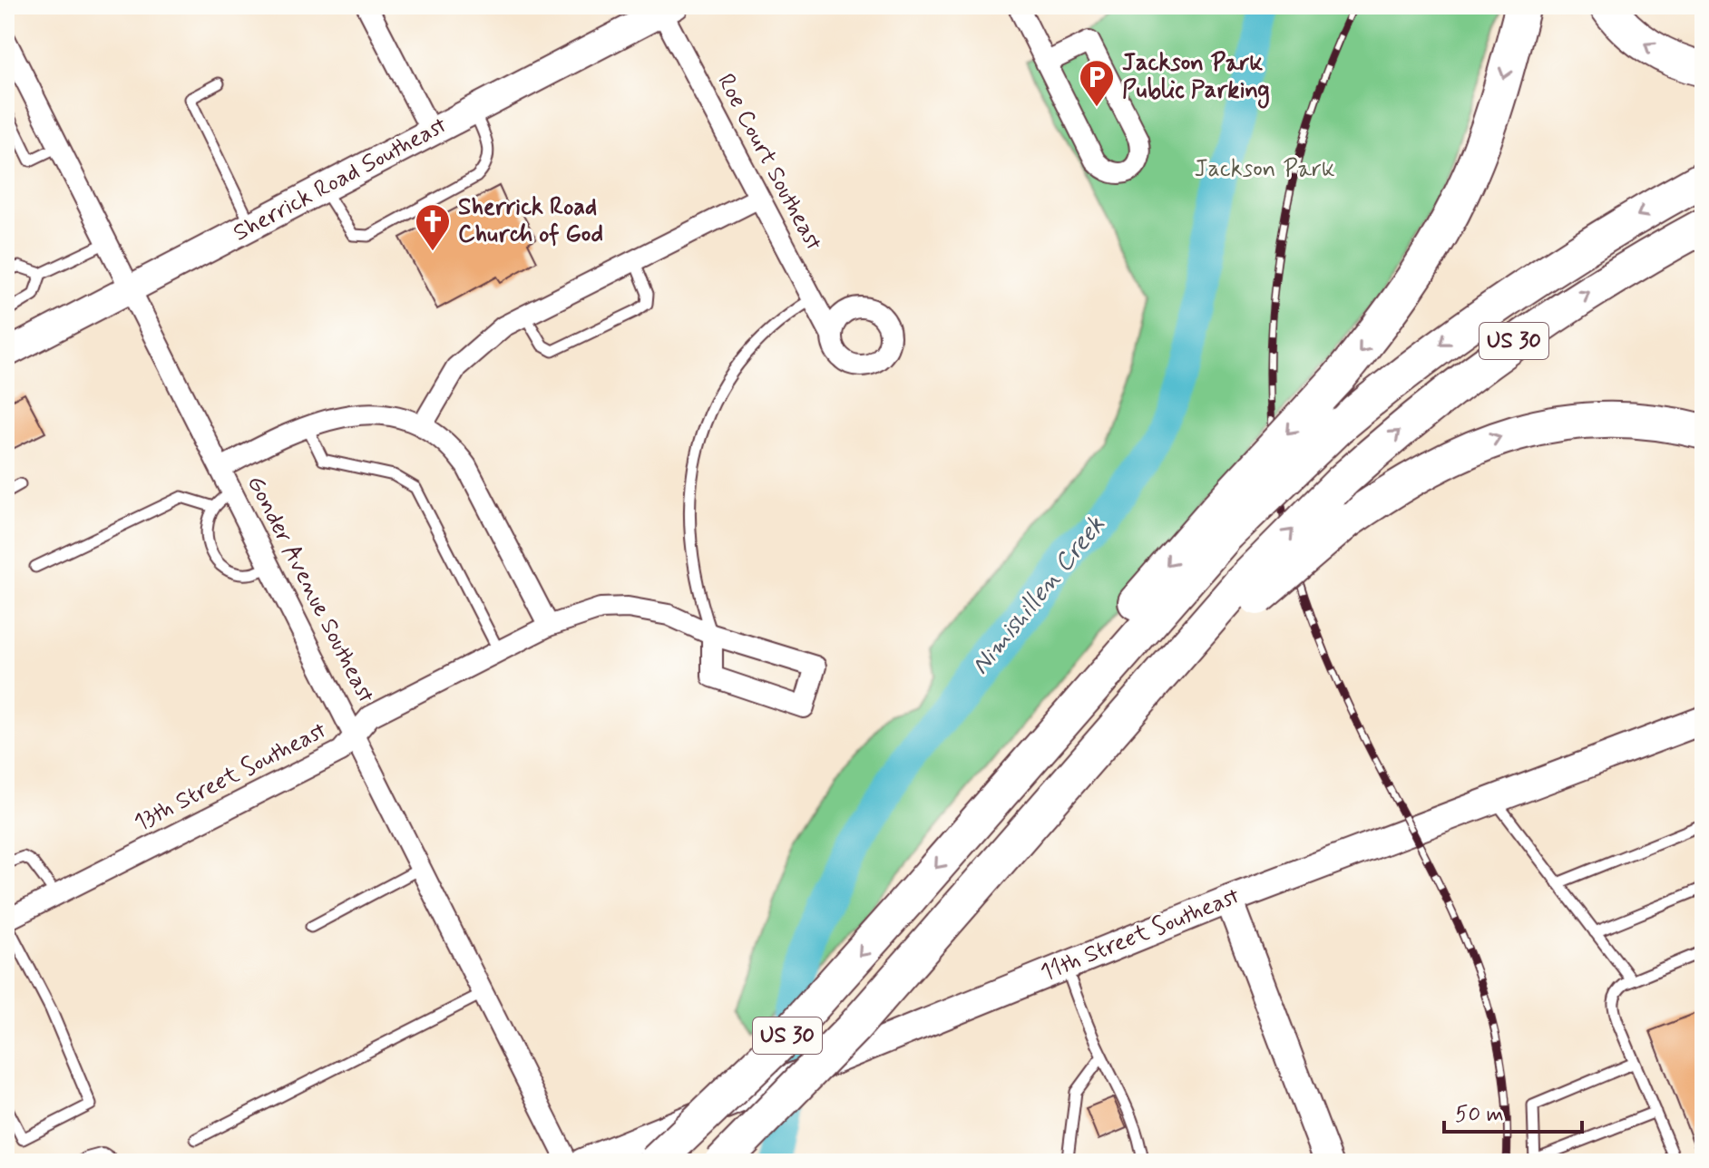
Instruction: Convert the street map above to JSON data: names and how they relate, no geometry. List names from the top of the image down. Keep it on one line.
{"streets":{"highway":["US 30"],"street":["Roe Court Southeast","Sherrick Road Southeast","Gonder Avenue Southeast","13th Street Southeast","11th Street Southeast"]},"crossings":[["Roe Court Southeast","Sherrick Road Southeast"],["Sherrick Road Southeast","Gonder Avenue Southeast"],["Gonder Avenue Southeast","13th Street Southeast"]],"water":["Nimishillen Creek"],"parks":["Jackson Park"],"places":{"parking":["Jackson Park Public Parking"],"church":["Sherrick Road Church of God"]},"scale_bar":"50 m"}
